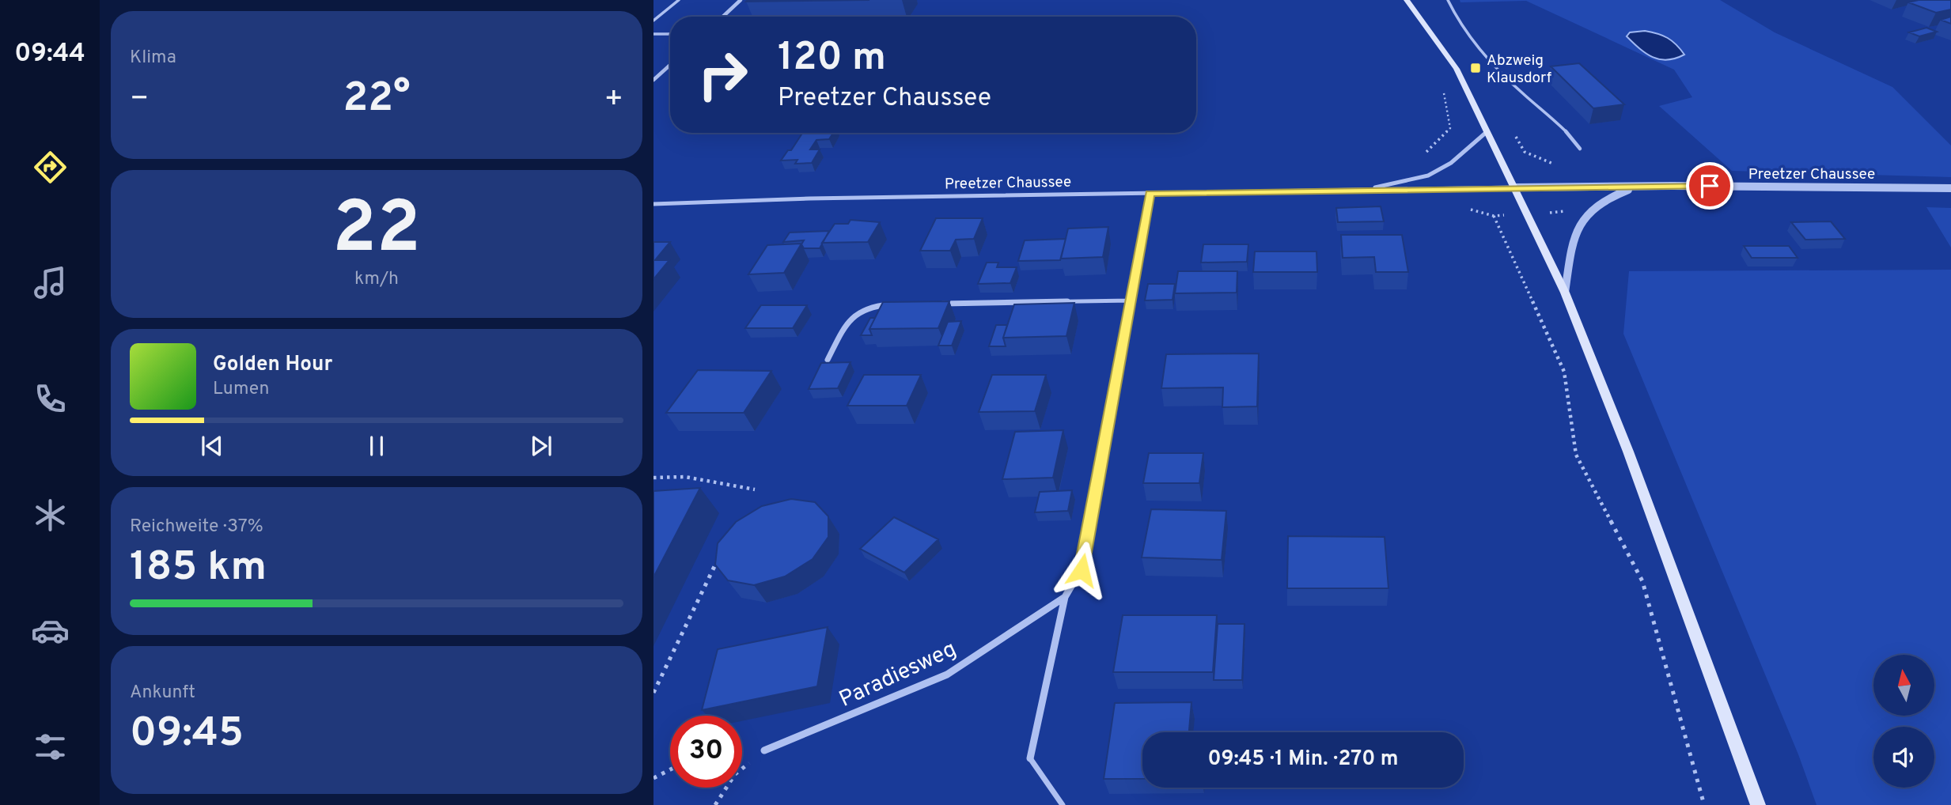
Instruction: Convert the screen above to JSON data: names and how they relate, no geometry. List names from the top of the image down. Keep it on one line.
{"streets":{"street":["Preetzer Chaussee","Paradiesweg"]},"crossings":[["Preetzer Chaussee","Paradiesweg"]],"places":{"transit":["Abzweig Klausdorf"]},"north":"top","page":{"tabs":"09:44","tile":["Klima",["22","km/h"],["Reichweite · 37%","185 km"],["Ankunft","09:45"]],"turn":["120 m","Preetzer Chaussee"],"heat":["−","22°","+"],"song":["Golden Hour","Lumen"],"limit":"30","trip":"09:45 · 1 Min. · 270 m"}}
